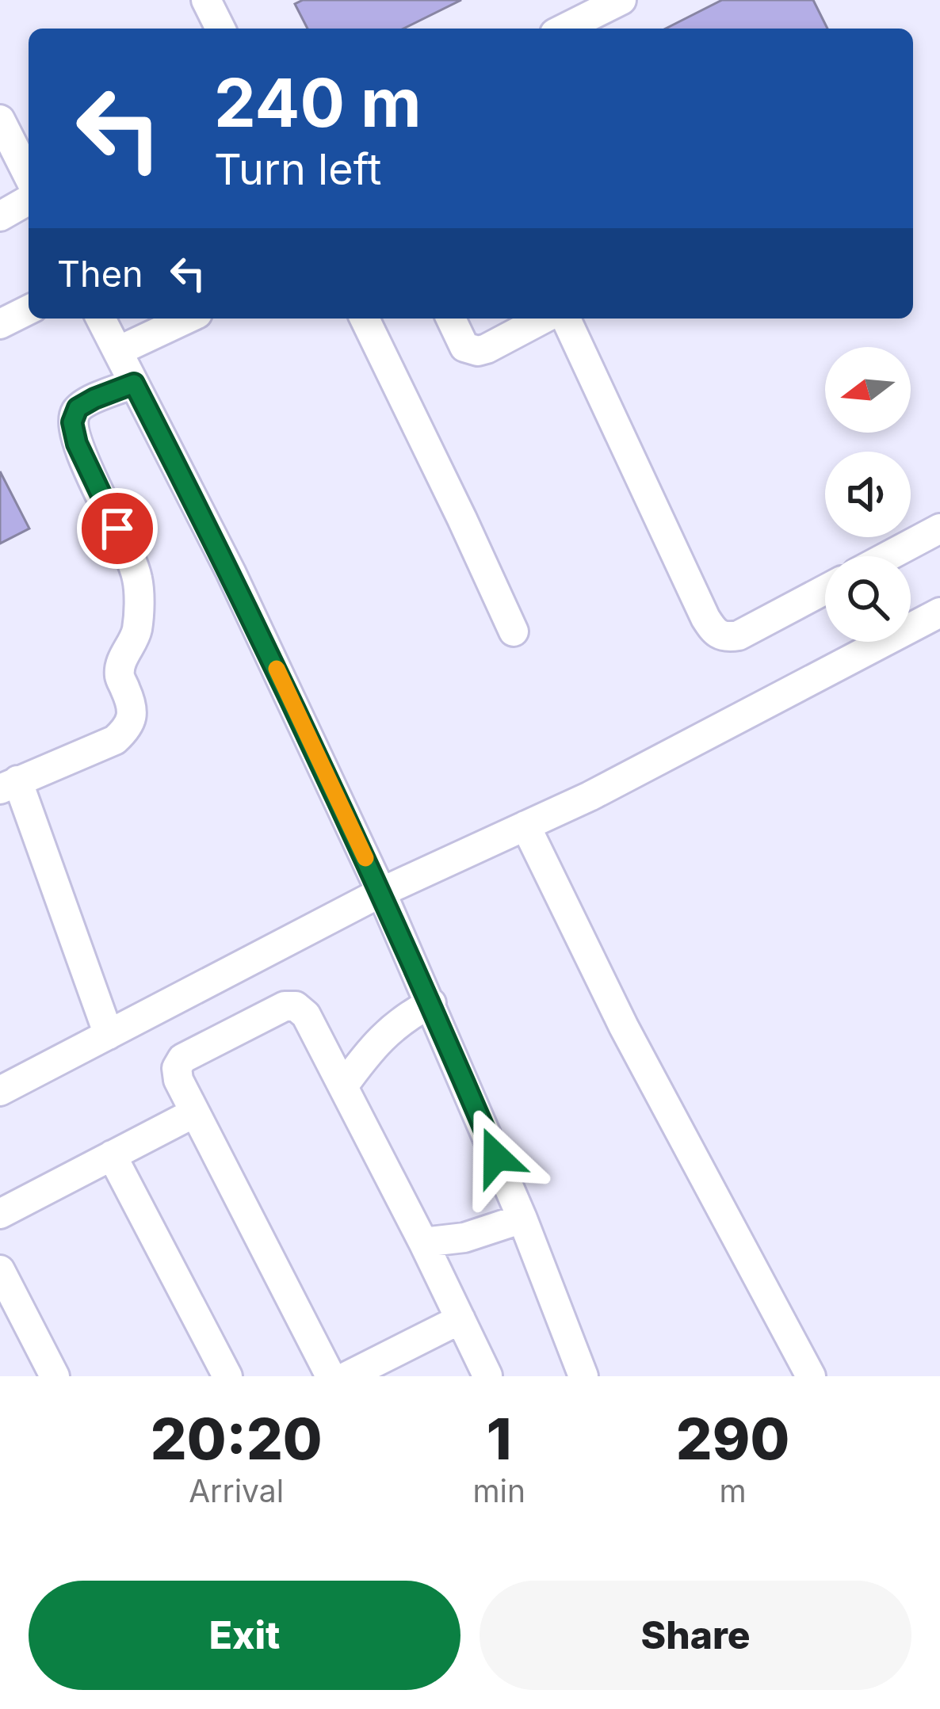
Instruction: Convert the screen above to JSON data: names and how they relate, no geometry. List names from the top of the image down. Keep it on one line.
{"north":"left","page":{"turn":["240 m","Turn left"],"then":"Then","eta":["20:20","Arrival","1","min","290","m"],"buttons":["Exit","Share"]}}
